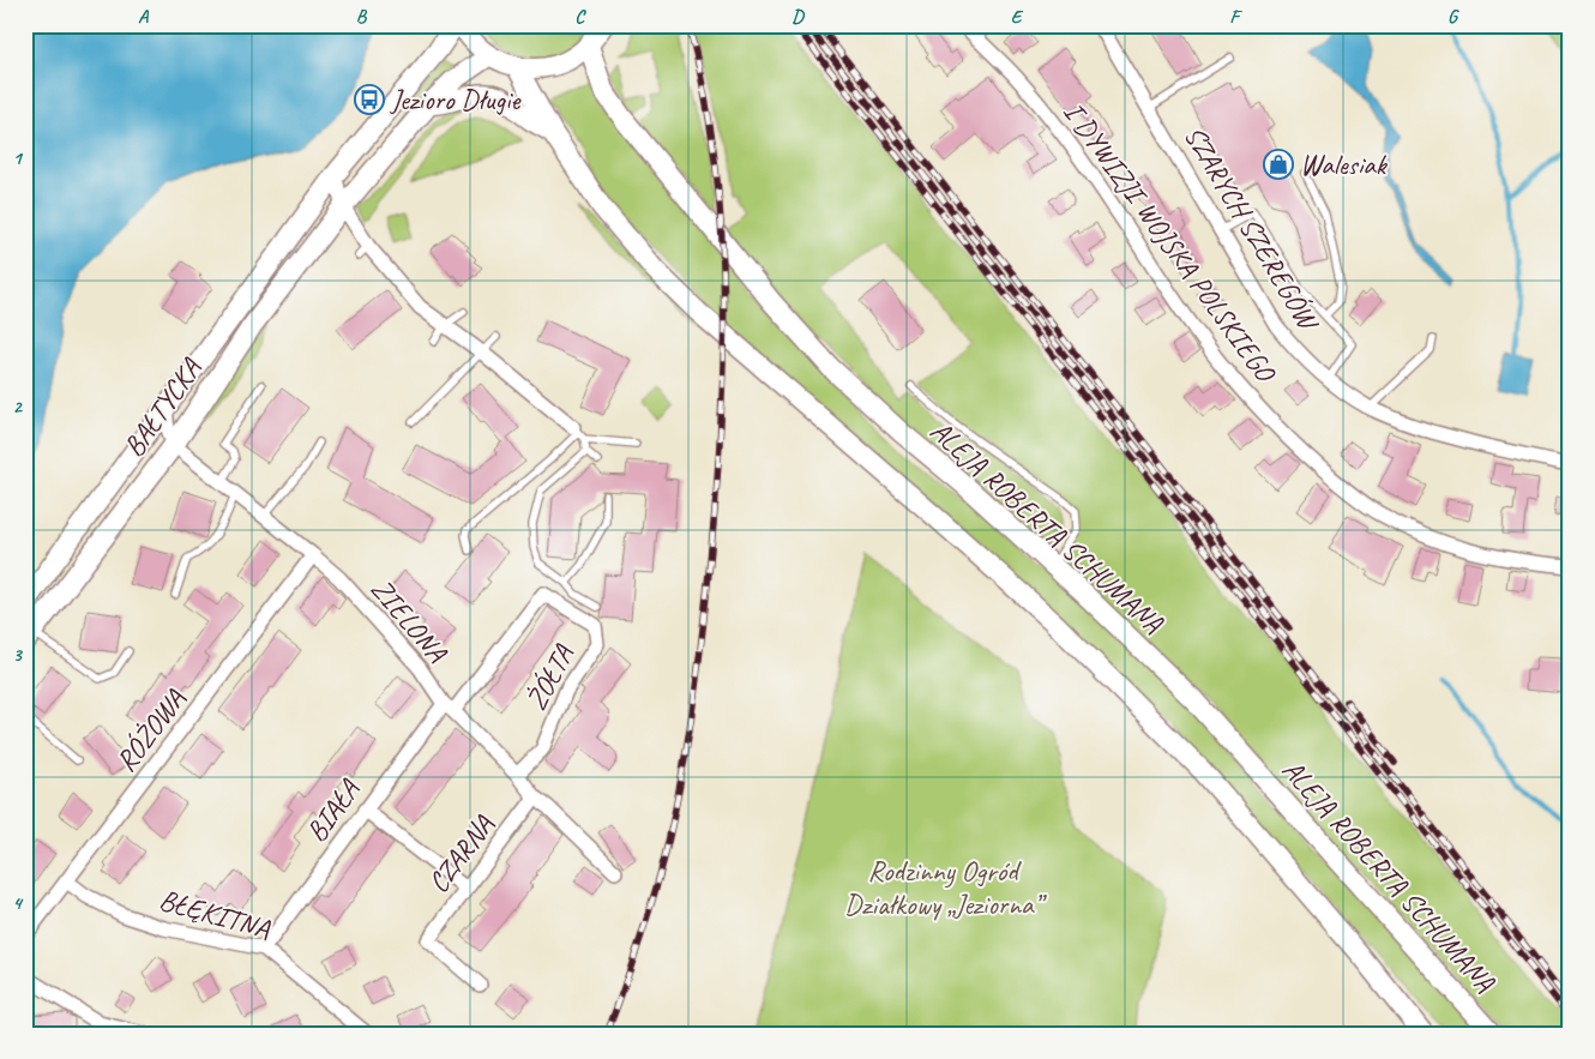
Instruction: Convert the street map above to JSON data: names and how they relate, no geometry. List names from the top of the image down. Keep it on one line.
{"streets":{"main road":["BAŁTYCKA","ALEJA ROBERTA SCHUMANA"],"street":["SZARYCH SZEREGÓW","I DYWIZJI WOJSKA POLSKIEGO","ZIELONA","ŻÓŁTA","RÓŻOWA","BIAŁA","CZARNA","BŁĘKITNA"]},"crossings":[["BAŁTYCKA","ZIELONA"],["ZIELONA","ŻÓŁTA"],["ZIELONA","RÓŻOWA"],["ZIELONA","BIAŁA"],["ZIELONA","CZARNA"],["ŻÓŁTA","BIAŁA"],["RÓŻOWA","BŁĘKITNA"],["BIAŁA","BŁĘKITNA"]],"parks":["Rodzinny Ogród Działkowy „Jeziorna”"],"places":{"bus stop":["Jezioro Długie"],"shop":["Walesiak"]},"grid":{"columns":["A","B","C","D","E","F","G"],"rows":["1","2","3","4"]}}
